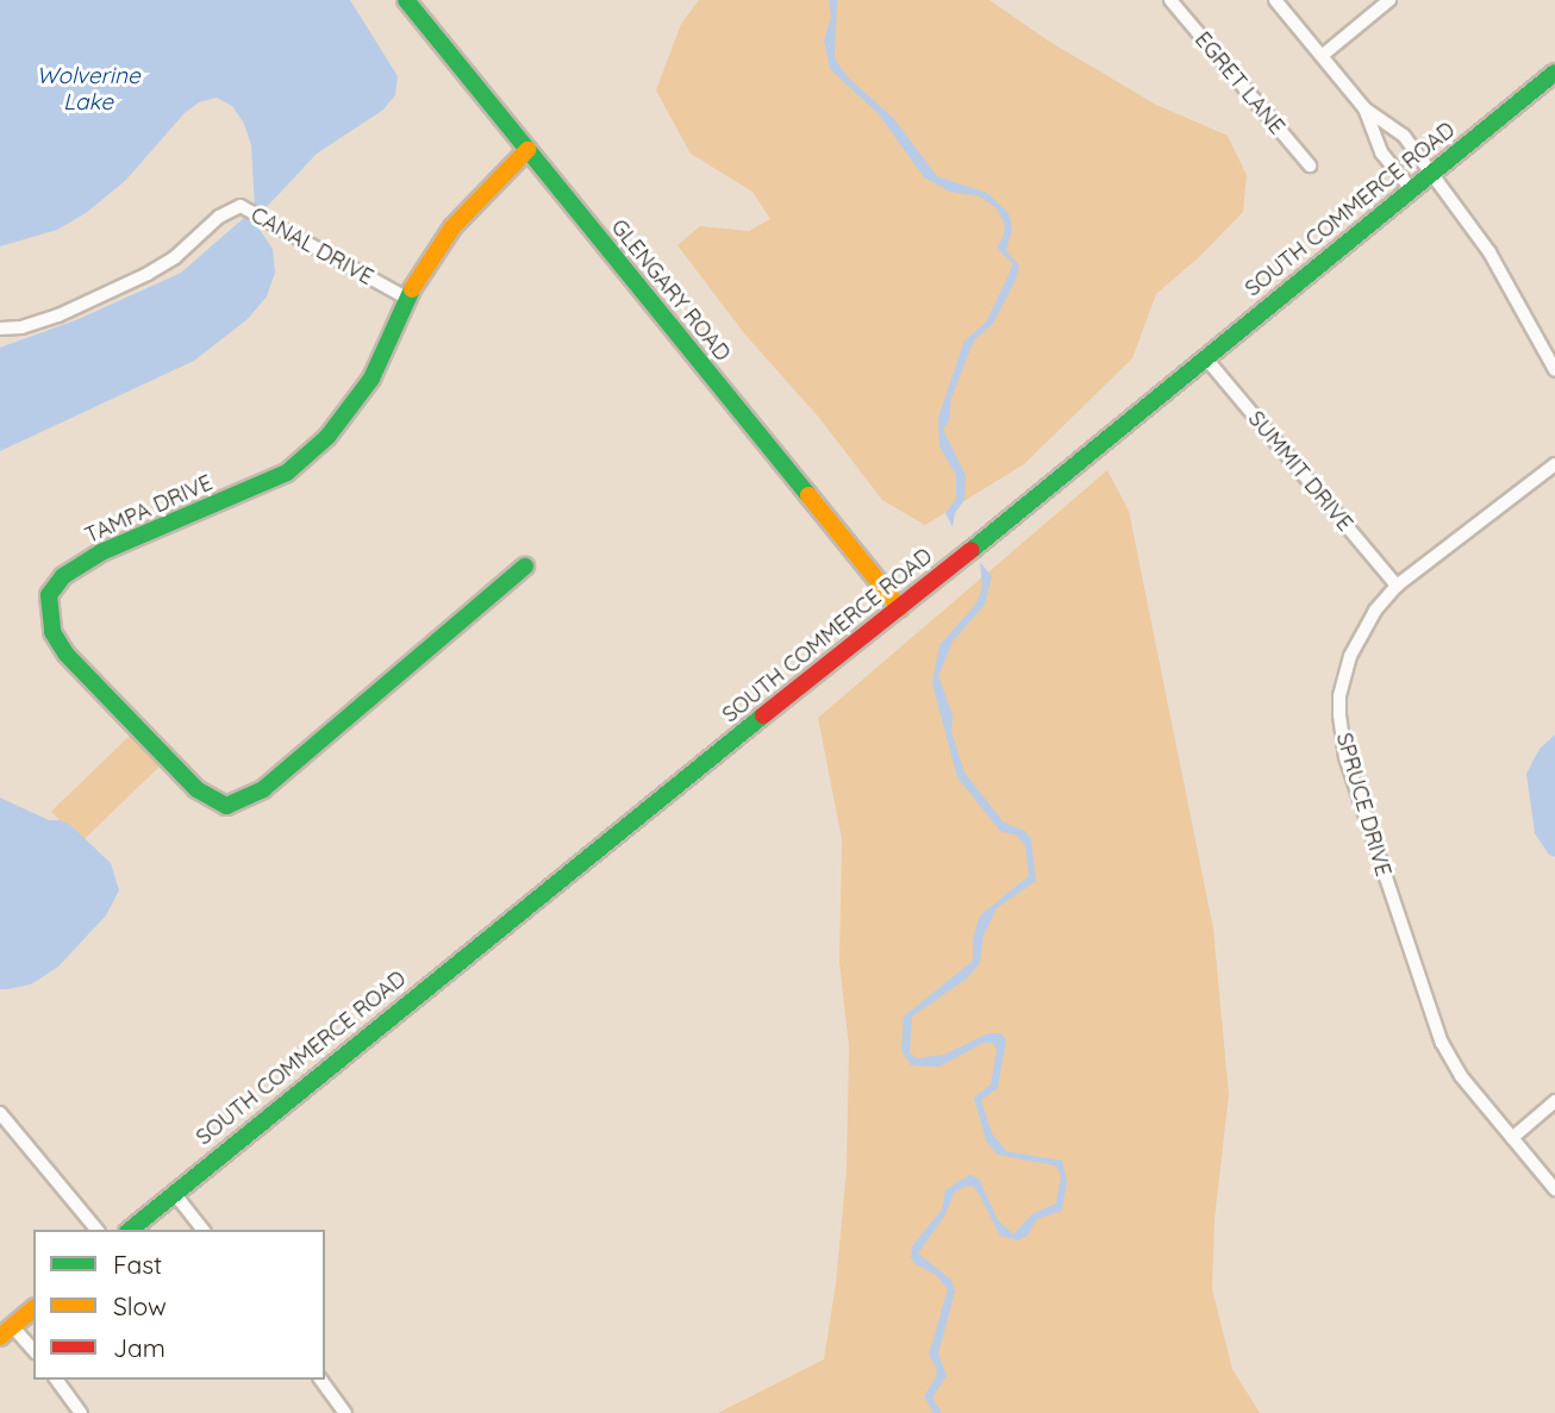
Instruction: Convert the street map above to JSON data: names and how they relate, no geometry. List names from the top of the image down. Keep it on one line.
{"streets":{"street":["EGRET LANE","SOUTH COMMERCE ROAD","CANAL DRIVE","GLENGARY ROAD","SUMMIT DRIVE","TAMPA DRIVE","SPRUCE DRIVE"]},"crossings":[["SOUTH COMMERCE ROAD","GLENGARY ROAD"],["SOUTH COMMERCE ROAD","SUMMIT DRIVE"],["CANAL DRIVE","TAMPA DRIVE"],["GLENGARY ROAD","TAMPA DRIVE"],["SUMMIT DRIVE","SPRUCE DRIVE"]],"water":["Wolverine Lake"],"legend":["Fast","Slow","Jam"]}
